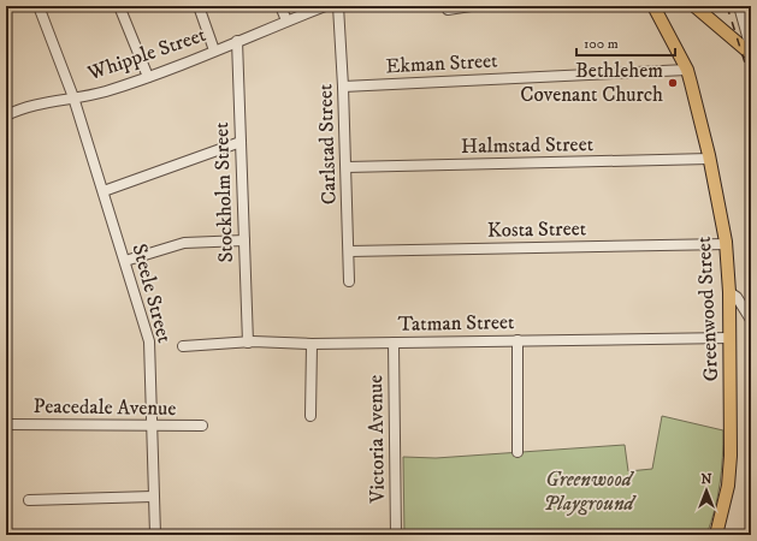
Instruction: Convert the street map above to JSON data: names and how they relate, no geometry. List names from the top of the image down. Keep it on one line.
{"streets":{"main road":["Greenwood Street"],"street":["Whipple Street","Ekman Street","Carlstad Street","Halmstad Street","Stockholm Street","Kosta Street","Steele Street","Tatman Street","Peacedale Avenue","Victoria Avenue"]},"crossings":[["Whipple Street","Stockholm Street"],["Whipple Street","Steele Street"],["Ekman Street","Carlstad Street"],["Ekman Street","Greenwood Street"],["Carlstad Street","Halmstad Street"],["Carlstad Street","Kosta Street"],["Halmstad Street","Greenwood Street"],["Stockholm Street","Tatman Street"],["Kosta Street","Greenwood Street"],["Steele Street","Peacedale Avenue"],["Greenwood Street","Tatman Street"],["Tatman Street","Victoria Avenue"]],"parks":["Greenwood Playground"],"places":["Bethlehem Covenant Church"],"scale_bar":"100 m","north":"top"}
